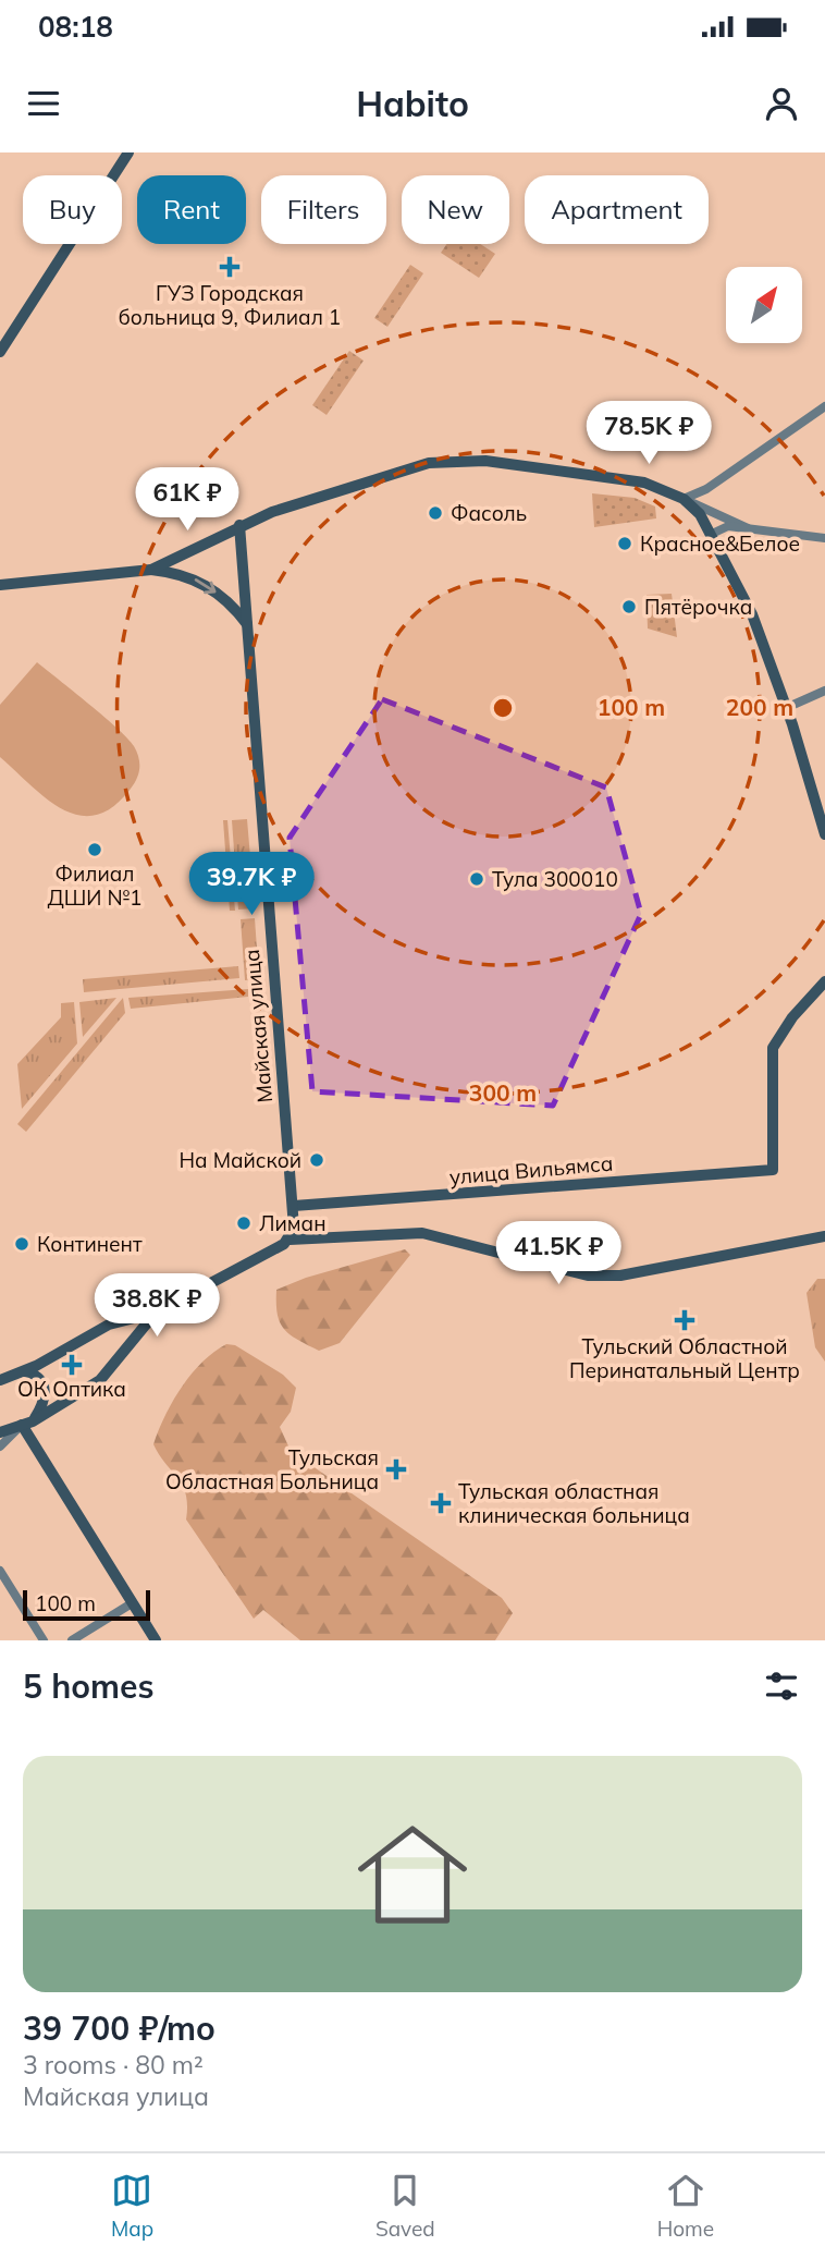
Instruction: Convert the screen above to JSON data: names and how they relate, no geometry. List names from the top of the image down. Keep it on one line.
{"streets":{"street":["Майская улица","улица Вильямса"]},"crossings":[["Майская улица","улица Вильямса"]],"places":{"health":["ГУЗ Городская больница 9, Филиал 1","Тульский Областной Перинатальный Центр","ОК Оптика","Тульская Областная Больница","Тульская областная клиническая больница"],"other":["Фасоль","Красное&Белое","Пятёрочка","Филиал ДШИ №1","Тула 300010","На Майской","Лиман","Континент"]},"scale_bar":"100 m","north":"top right","page":{"status":"08:18","header":"Habito","chip":["Buy","Rent","Filters","New","Apartment"],"price":["78.5K ₽","61K ₽","39.7K ₽","41.5K ₽","38.8K ₽"],"scale":"100 m","heading":"5 homes","list":[{"name":"39 700 ₽/mo","note":"3 rooms · 80 m² · Майская улица"}],"tabs":["Map","Saved","Home"]},"rings":["100 m","200 m","300 m"]}
